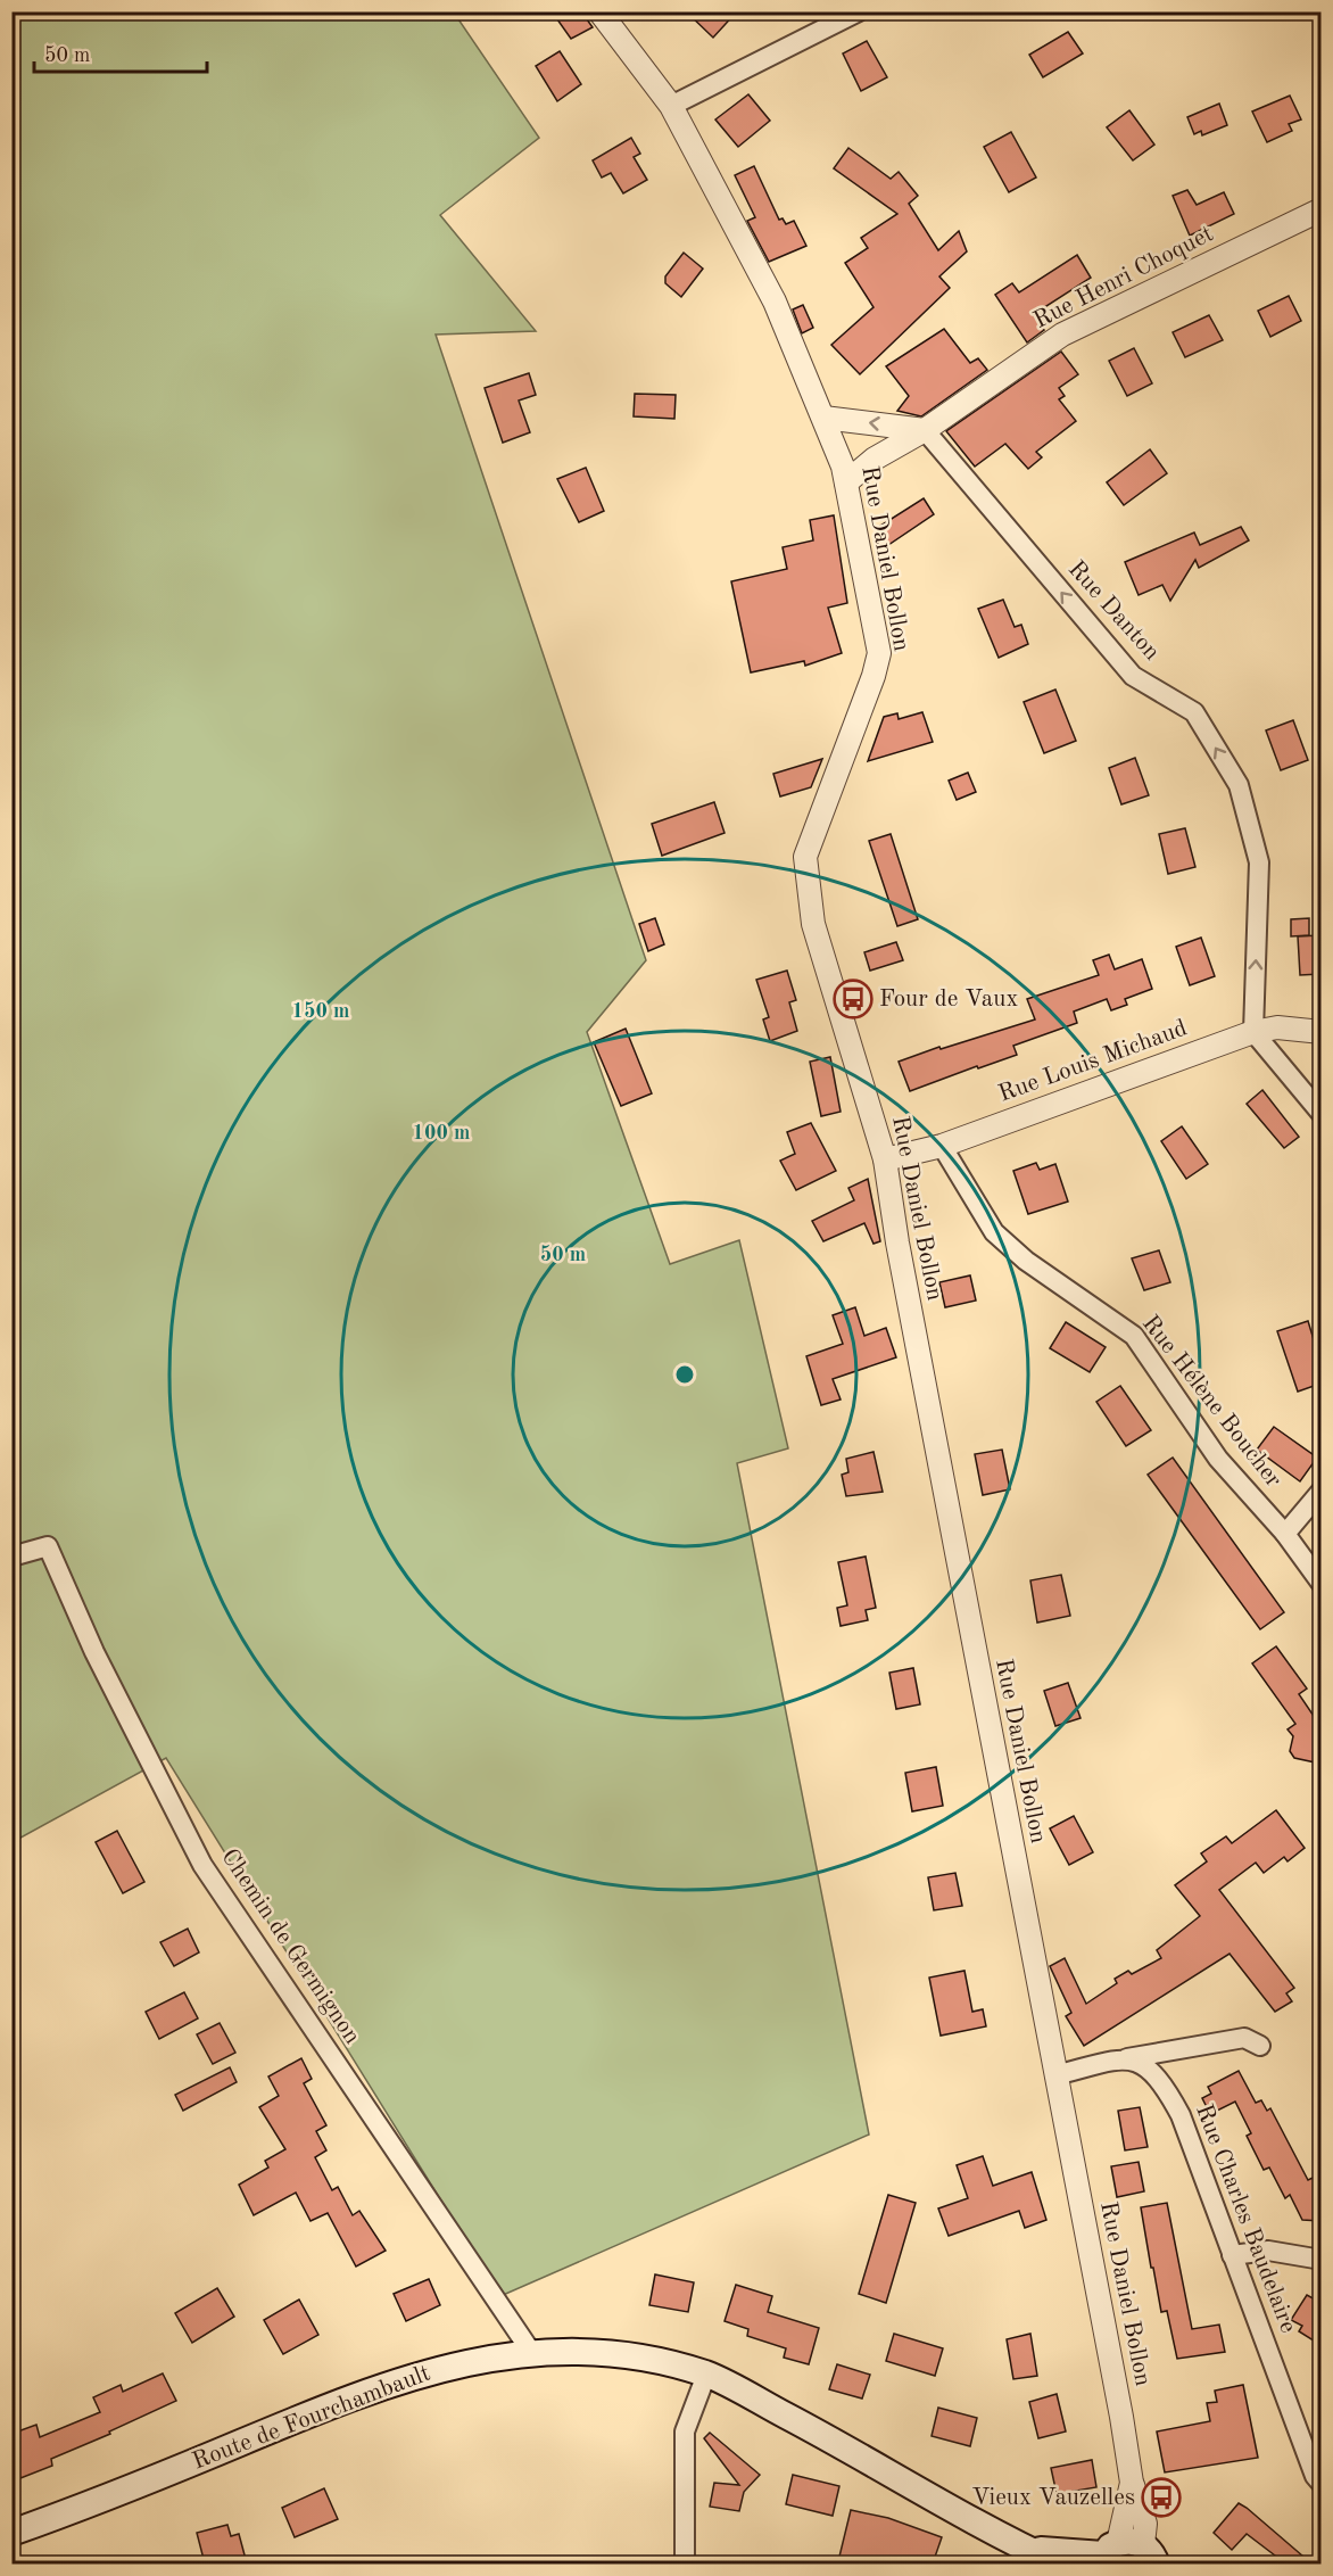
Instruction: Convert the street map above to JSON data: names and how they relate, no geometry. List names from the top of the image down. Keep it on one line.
{"streets":{"main road":["Route de Fourchambault"],"street":["Rue Henri Choquet","Rue Daniel Bollon","Rue Danton","Rue Louis Michaud","Rue Hélène Boucher","Chemin de Germignon","Rue Charles Baudelaire"]},"crossings":[["Rue Henri Choquet","Rue Daniel Bollon"],["Rue Henri Choquet","Rue Danton"],["Rue Daniel Bollon","Rue Louis Michaud"],["Rue Daniel Bollon","Route de Fourchambault"],["Rue Danton","Rue Louis Michaud"],["Rue Louis Michaud","Rue Hélène Boucher"],["Chemin de Germignon","Route de Fourchambault"]],"one_way":["Rue Danton"],"places":{"bus stop":["Four de Vaux","Vieux Vauzelles"]},"scale_bar":"50 m","rings":["150 m","100 m","50 m"]}
